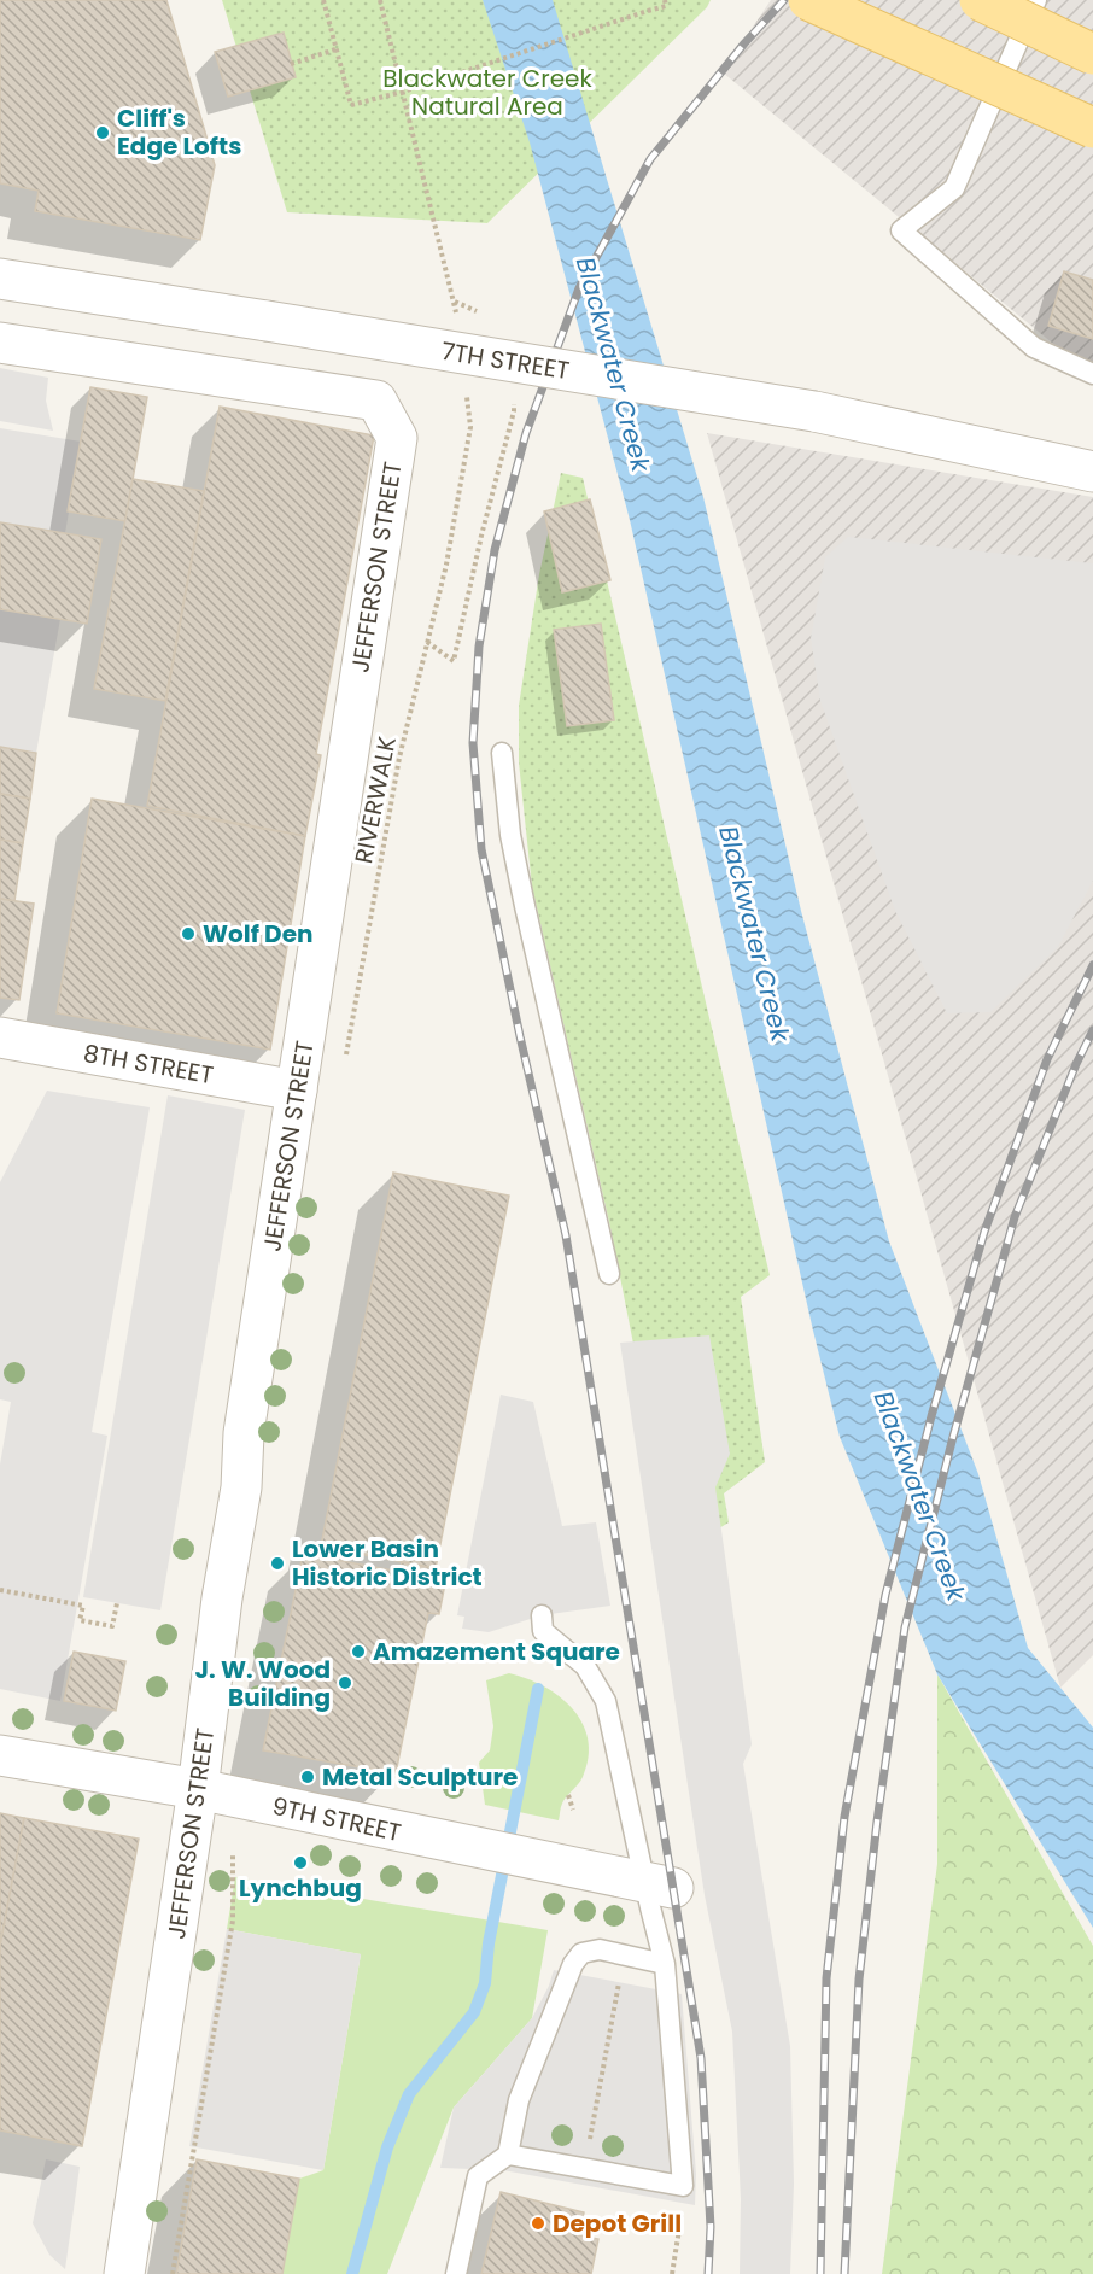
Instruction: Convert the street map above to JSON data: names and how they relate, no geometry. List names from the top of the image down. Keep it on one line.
{"streets":{"street":["7TH STREET","JEFFERSON STREET","8TH STREET","9TH STREET"],"path":["RIVERWALK"]},"crossings":[["JEFFERSON STREET","8TH STREET"],["JEFFERSON STREET","9TH STREET"]],"water":["Blackwater Creek"],"parks":["Blackwater Creek Natural Area"],"places":["Cliff's Edge Lofts","Wolf Den","Lower Basin Historic District","Amazement Square","J. W. Wood Building","Metal Sculpture","Lynchbug","Depot Grill"]}
